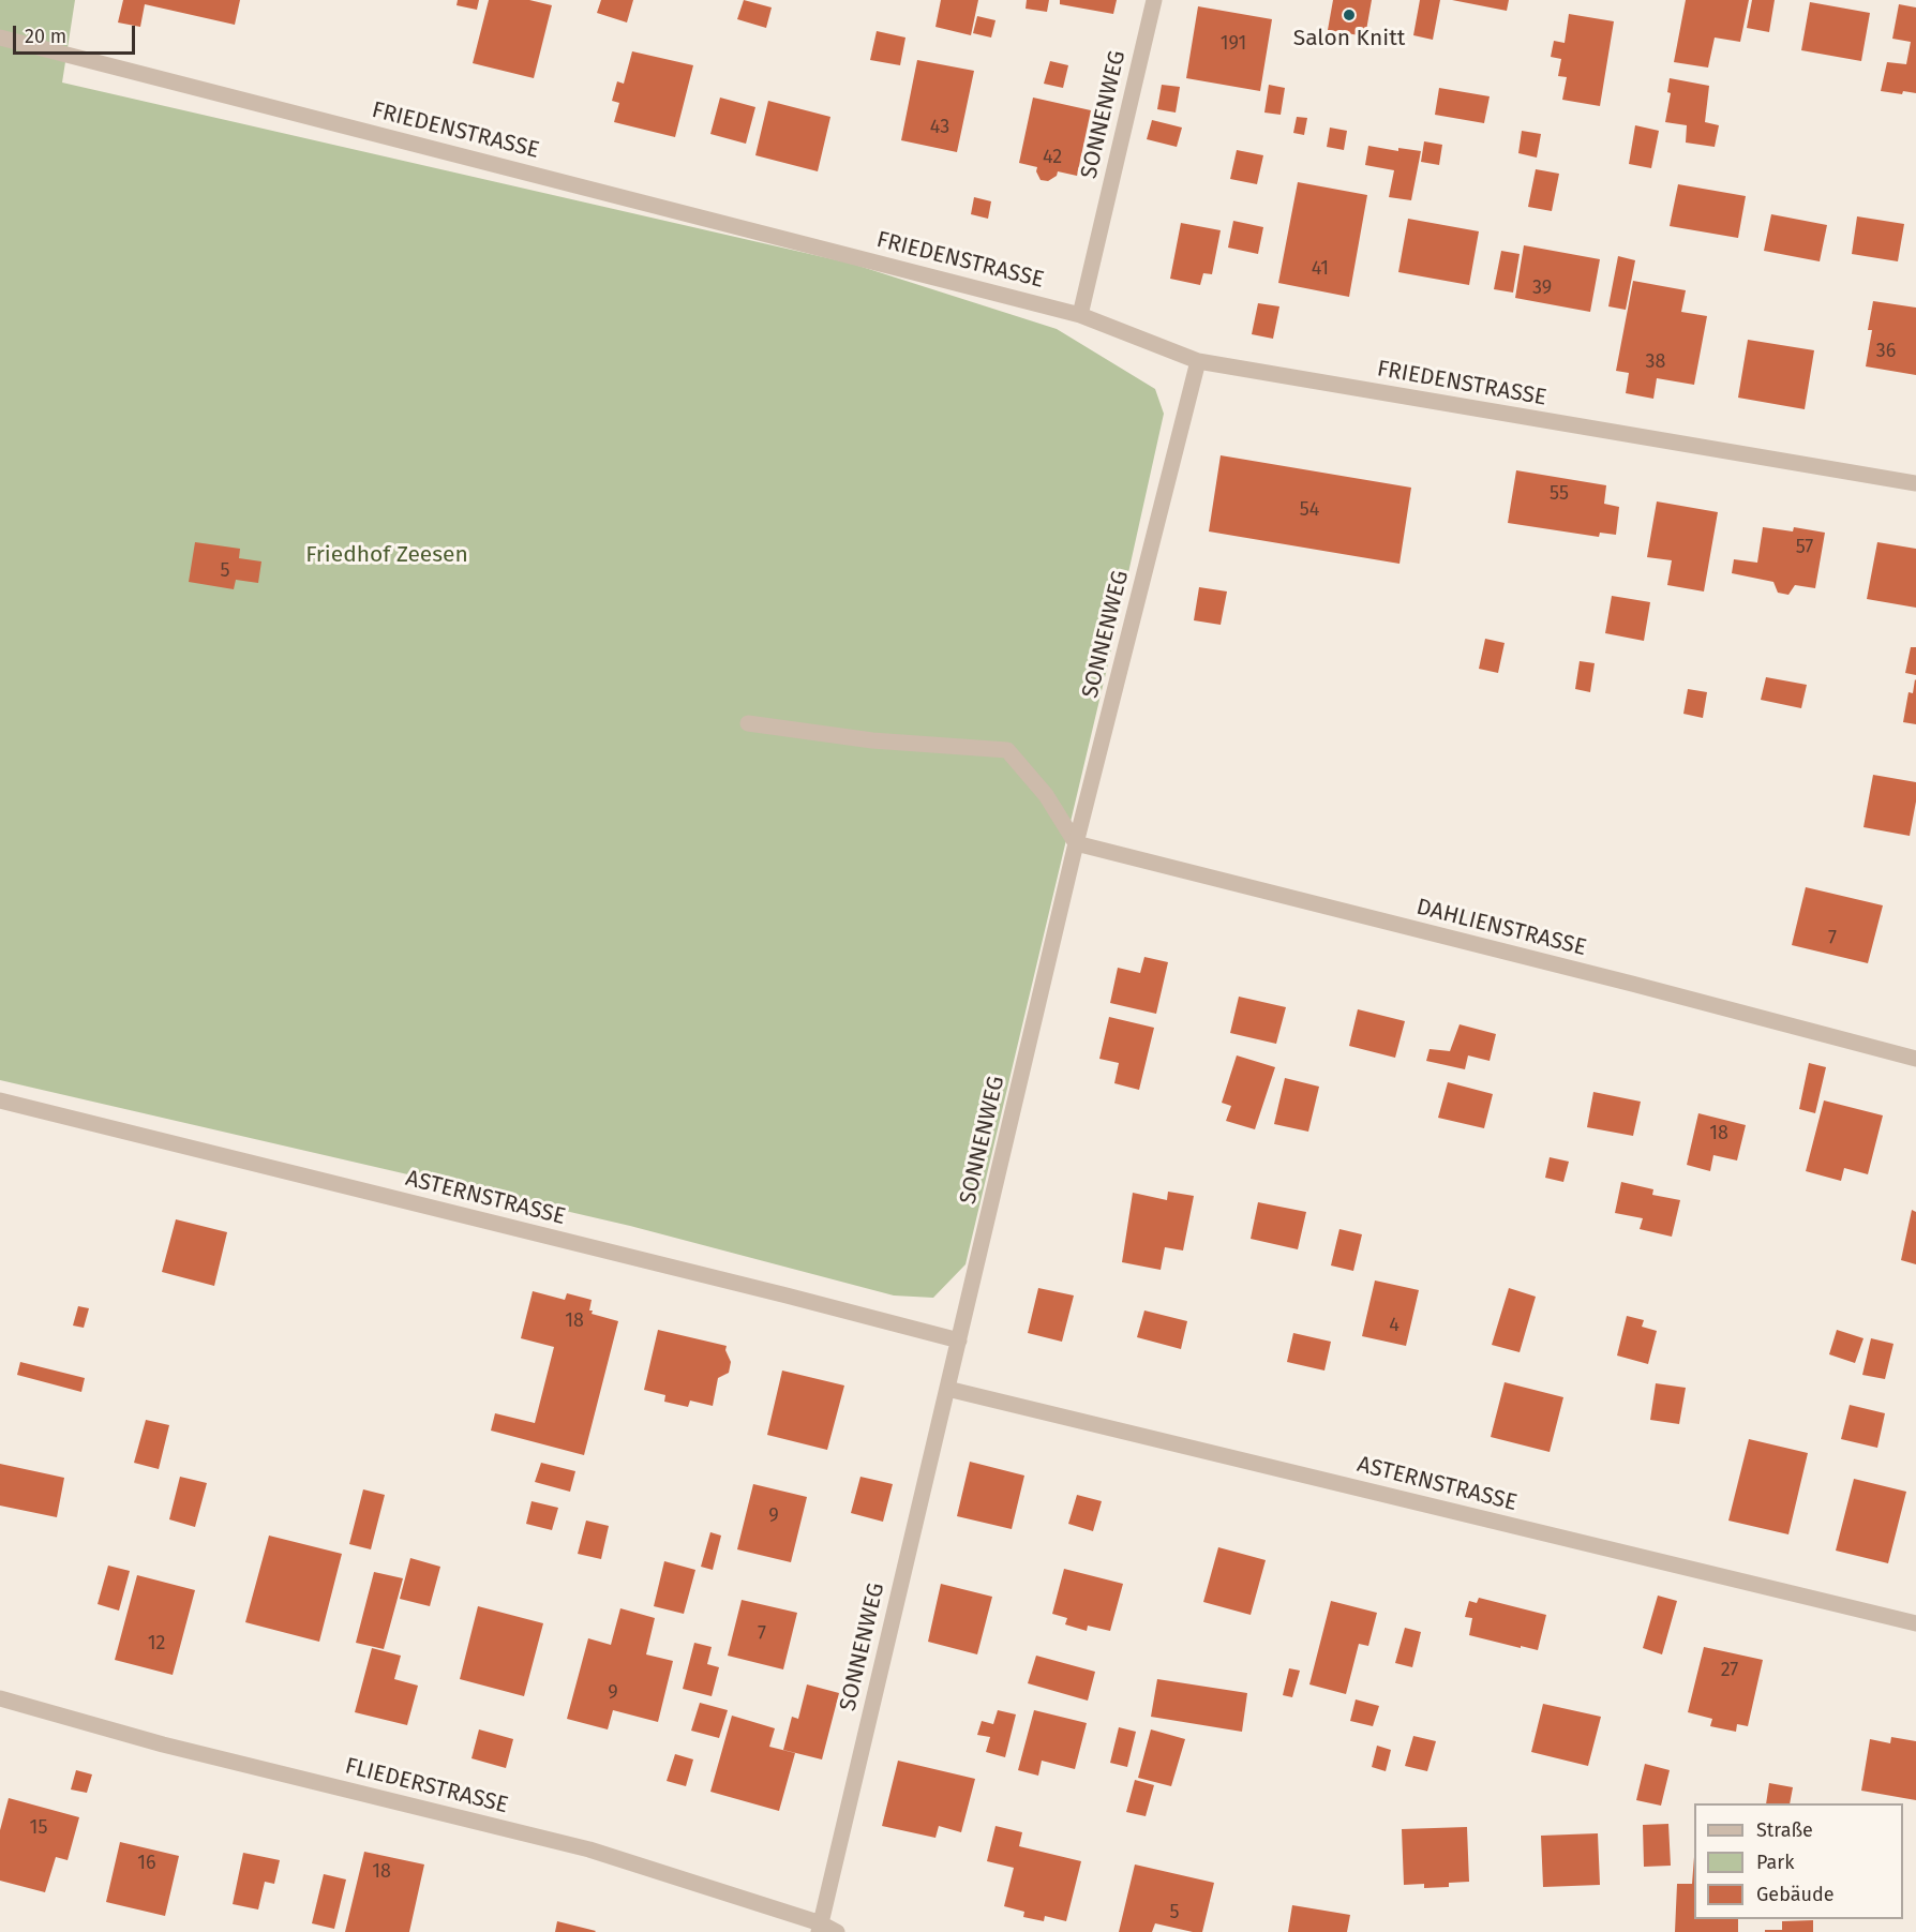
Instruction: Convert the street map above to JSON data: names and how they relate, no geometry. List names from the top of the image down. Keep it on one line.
{"streets":{"street":["SONNENWEG","FRIEDENSTRASSE","DAHLIENSTRASSE","ASTERNSTRASSE","FLIEDERSTRASSE"]},"crossings":[["SONNENWEG","FRIEDENSTRASSE"],["SONNENWEG","DAHLIENSTRASSE"],["SONNENWEG","ASTERNSTRASSE"],["SONNENWEG","FLIEDERSTRASSE"]],"parks":["Friedhof Zeesen"],"places":["Salon Knitt"],"house_numbers":["191","43","42","41","39","36","38","55","54","57","5","7","18","18","4","9","7","12","27","9","15","16","18","5"],"legend":["Straße","Park","Gebäude"],"scale_bar":"20 m"}
